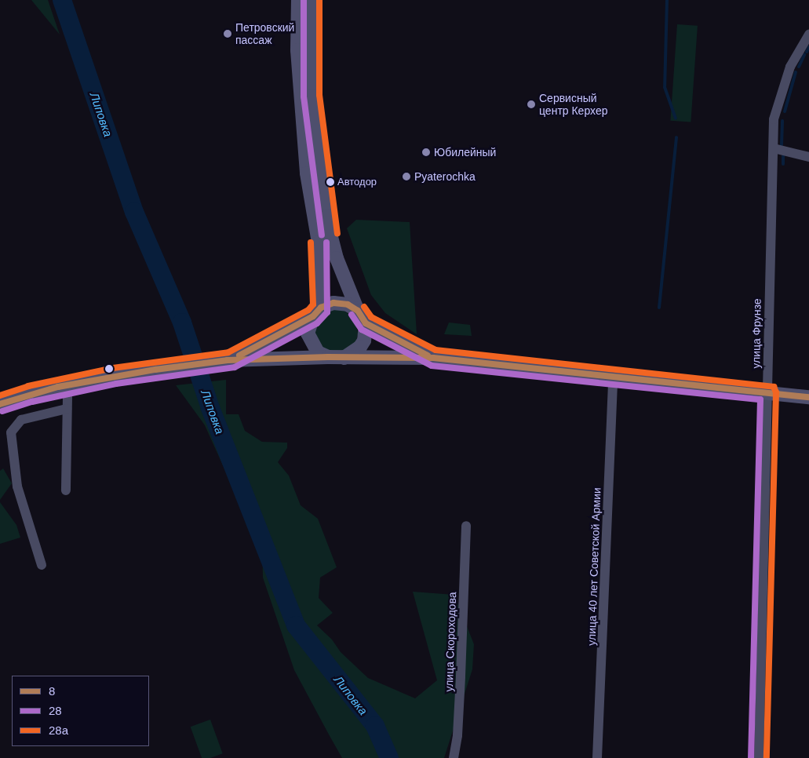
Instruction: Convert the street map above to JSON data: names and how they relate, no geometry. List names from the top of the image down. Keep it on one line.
{"streets":{"street":["улица Фрунзе","улица 40 лет Советской Армии","улица Скороходова"]},"water":["Липовка"],"places":["Петровский пассаж","Сервисный центр Керхер","Юбилейный","Pyaterochka","Автодор"],"lines":["transit line 28","transit line 28а","transit line 8"],"legend":["8","28","28а"]}
